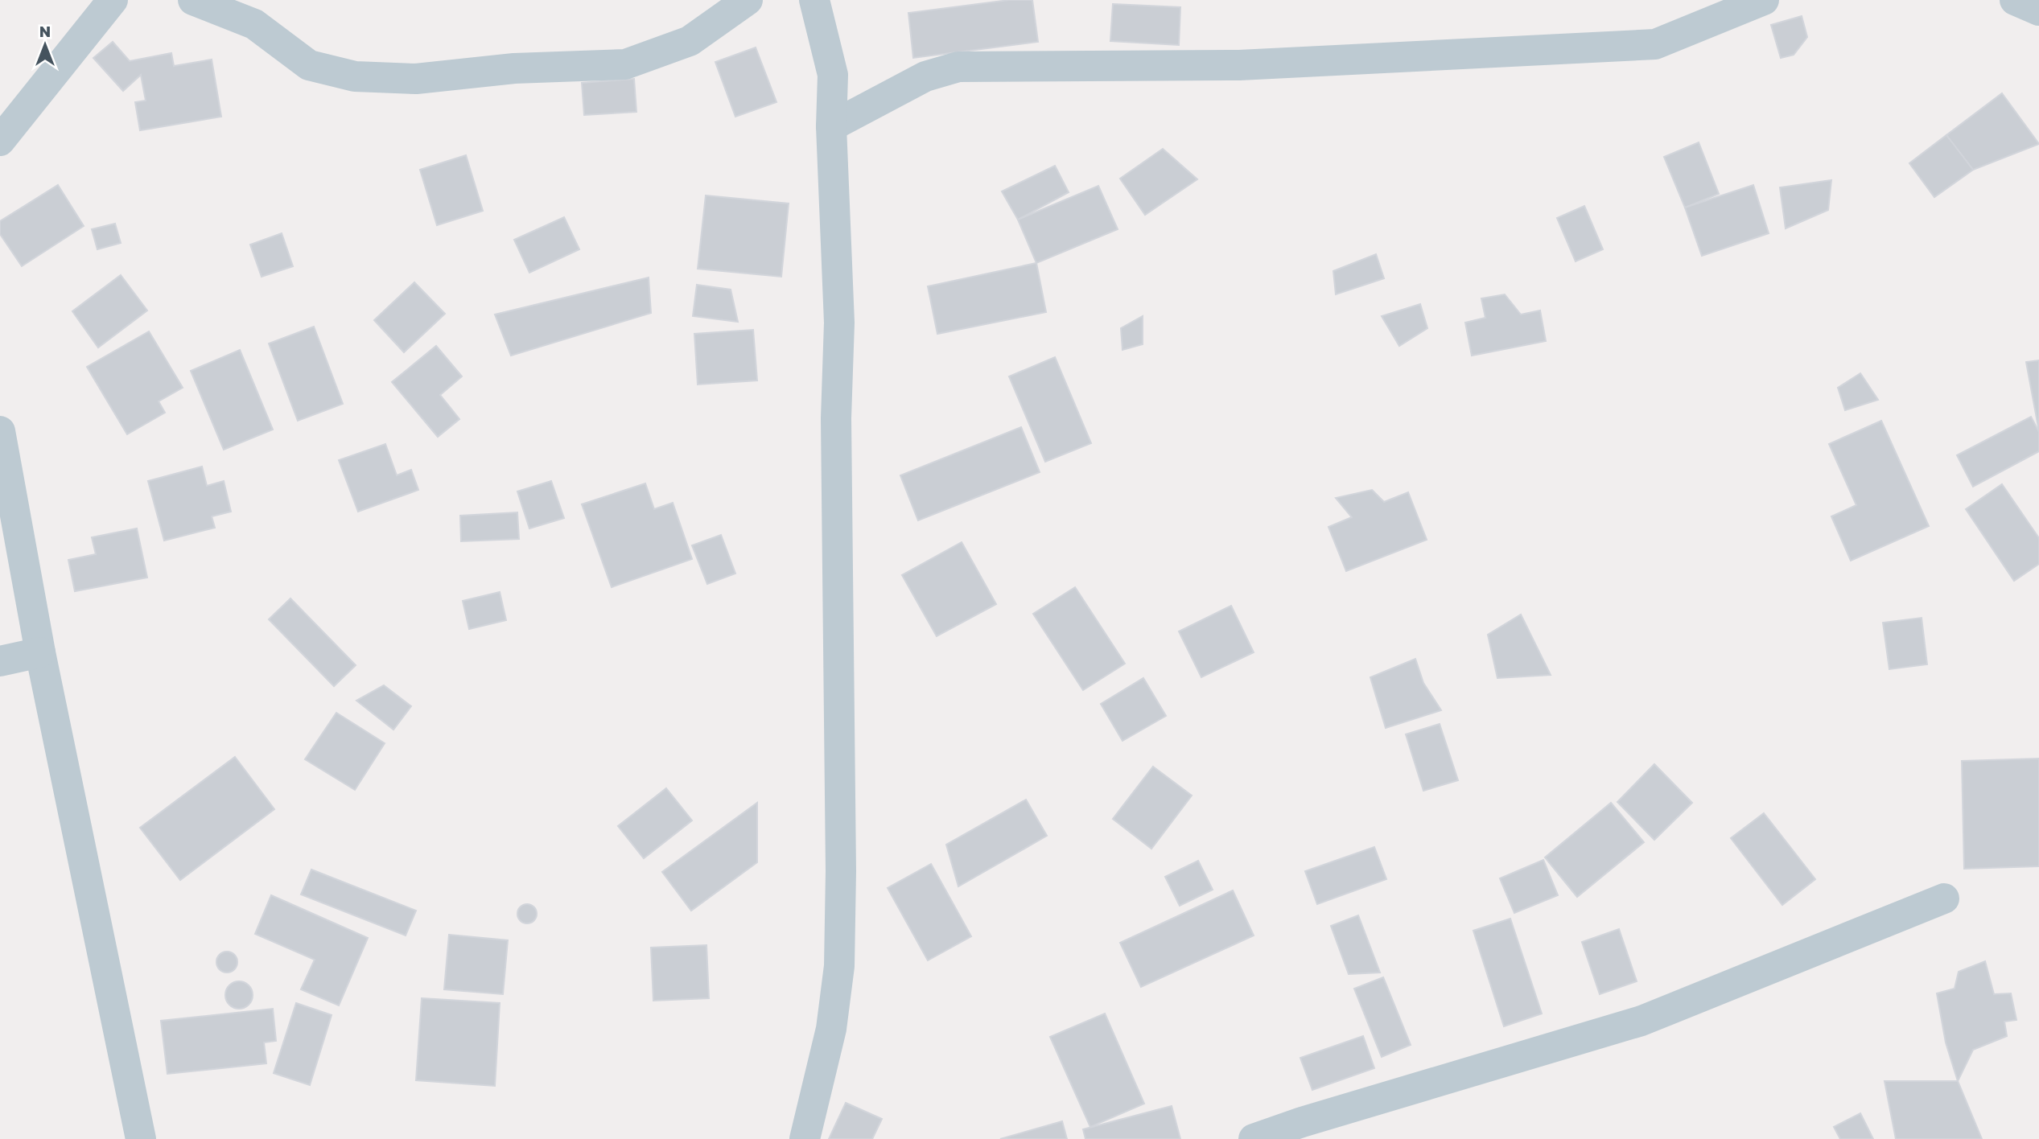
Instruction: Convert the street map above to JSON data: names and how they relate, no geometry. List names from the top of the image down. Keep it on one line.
{"north":"top"}
